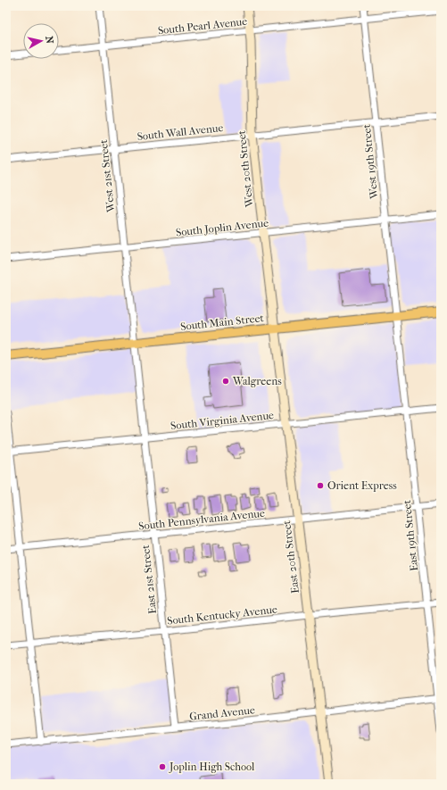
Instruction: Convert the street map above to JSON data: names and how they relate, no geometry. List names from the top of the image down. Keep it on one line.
{"streets":{"main road":["West 20th Street","South Main Street","East 20th Street"],"street":["South Pearl Avenue","South Wall Avenue","West 19th Street","West 21st Street","South Joplin Avenue","South Virginia Avenue","South Pennsylvania Avenue","East 19th Street","East 21st Street","South Kentucky Avenue","Grand Avenue"]},"crossings":[["South Pearl Avenue","West 19th Street"],["South Pearl Avenue","West 20th Street"],["South Pearl Avenue","West 21st Street"],["South Wall Avenue","West 19th Street"],["South Wall Avenue","West 20th Street"],["South Wall Avenue","West 21st Street"],["West 19th Street","South Joplin Avenue"],["West 19th Street","South Main Street"],["West 19th Street","East 19th Street"],["West 20th Street","South Joplin Avenue"],["West 20th Street","South Main Street"],["West 20th Street","East 20th Street"],["West 21st Street","South Joplin Avenue"],["West 21st Street","South Main Street"],["West 21st Street","East 21st Street"],["South Main Street","East 19th Street"],["South Main Street","East 20th Street"],["South Main Street","East 21st Street"],["South Virginia Avenue","East 19th Street"],["South Virginia Avenue","East 20th Street"],["South Virginia Avenue","East 21st Street"],["South Pennsylvania Avenue","East 19th Street"],["South Pennsylvania Avenue","East 20th Street"],["South Pennsylvania Avenue","East 21st Street"],["East 19th Street","South Kentucky Avenue"],["East 19th Street","Grand Avenue"],["East 20th Street","South Kentucky Avenue"],["East 20th Street","Grand Avenue"],["East 21st Street","South Kentucky Avenue"],["East 21st Street","Grand Avenue"]],"places":["Walgreens","Orient Express","Joplin High School"],"north":"right"}
